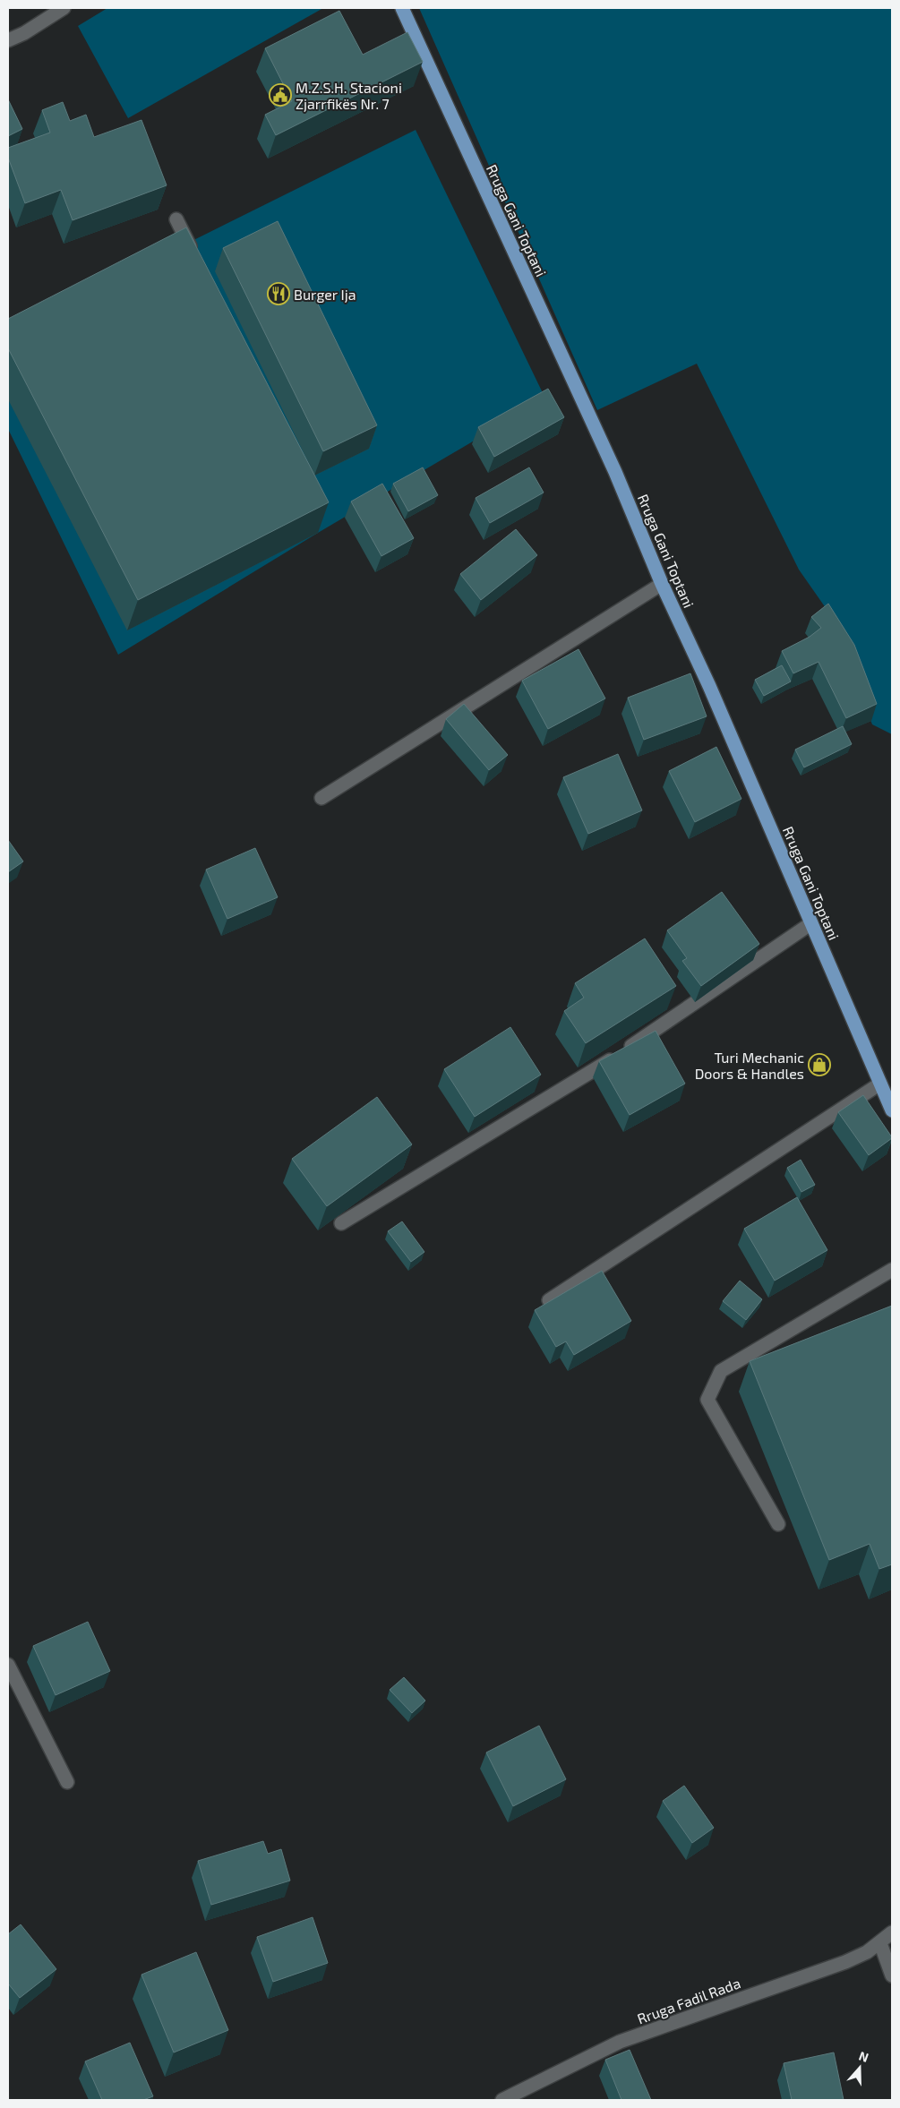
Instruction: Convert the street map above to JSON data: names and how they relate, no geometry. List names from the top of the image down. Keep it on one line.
{"streets":{"main road":["Rruga Gani Toptani"],"street":["Rruga Fadil Rada"]},"places":{"public building":["M.Z.S.H. Stacioni Zjarrfikës Nr. 7"],"restaurant":["Burger Ija"],"shop":["Turi Mechanic Doors & Handles"]},"north":"top"}
